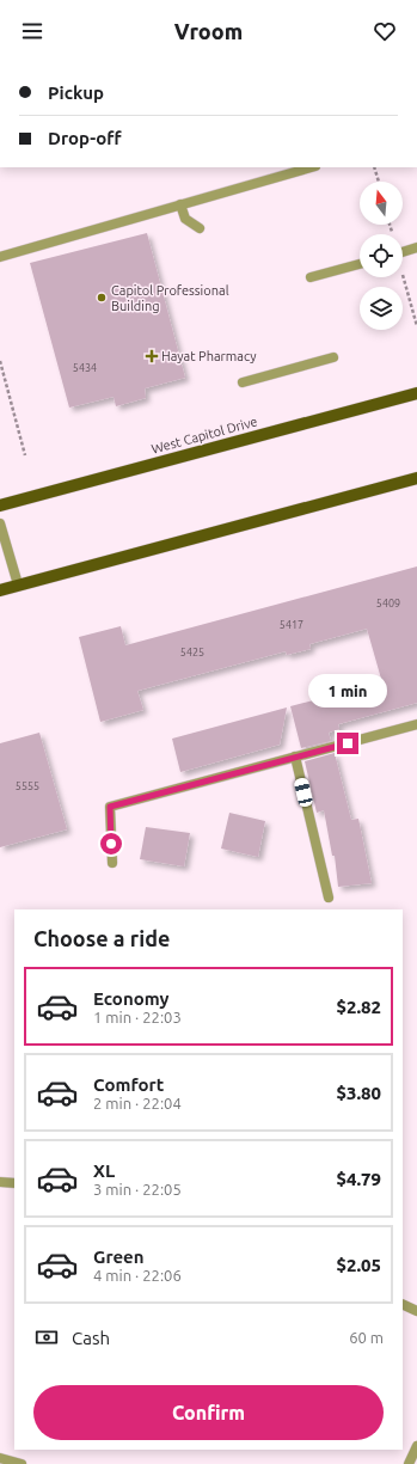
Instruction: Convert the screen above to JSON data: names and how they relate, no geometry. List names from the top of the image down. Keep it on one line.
{"streets":{"main road":["West Capitol Drive"]},"places":{"other":["Capitol Professional Building"],"health":["Hayat Pharmacy"]},"house_numbers":["5434","5409","5417","5425","5555"],"north":"top","page":{"header":"Vroom","banner":["Pickup","Drop-off"],"bubble":"1 min","heading":"Choose a ride","list":[{"name":"Economy","note":"1 min · 22:03","value":"$2.82"},{"name":"Comfort","note":"2 min · 22:04","value":"$3.80"},{"name":"XL","note":"3 min · 22:05","value":"$4.79"},{"name":"Green","note":"4 min · 22:06","value":"$2.05"}],"pay":["Cash","60 m"],"buttons":"Confirm"}}
